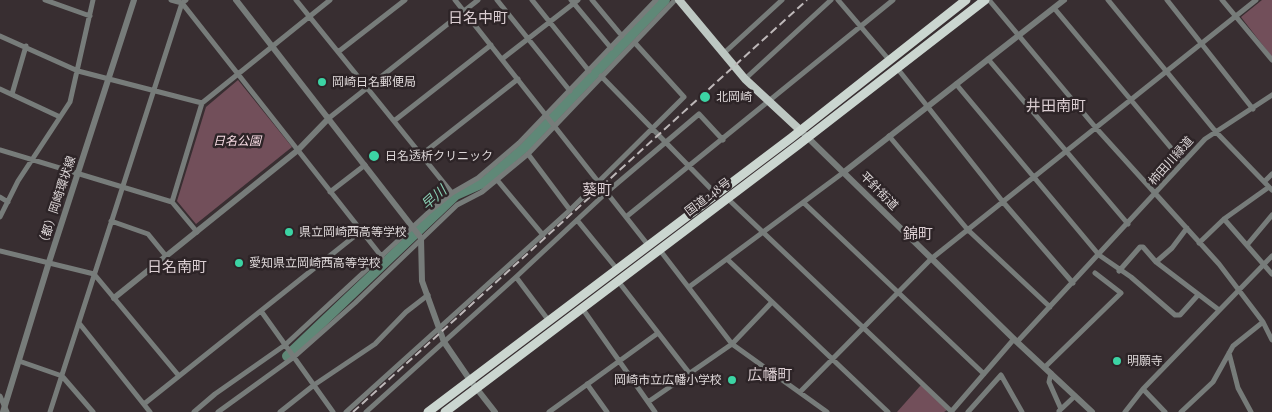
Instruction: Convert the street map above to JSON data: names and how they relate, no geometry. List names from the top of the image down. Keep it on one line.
{"streets":{"highway":["国道248号"],"main road":["平針街道"],"street":["柿田川緑道","（都）岡崎環状線"]},"crossings":[["平針街道","国道248号"]],"districts":["日名中町","井田南町","葵町","錦町","日名南町","広幡町"],"water":["早川"],"parks":["日名公園"],"places":["岡崎日名郵便局","北岡崎","日名透析クリニック","県立岡崎西高等学校","愛知県立岡崎西高等学校","明願寺","岡崎市立広幡小学校"]}
